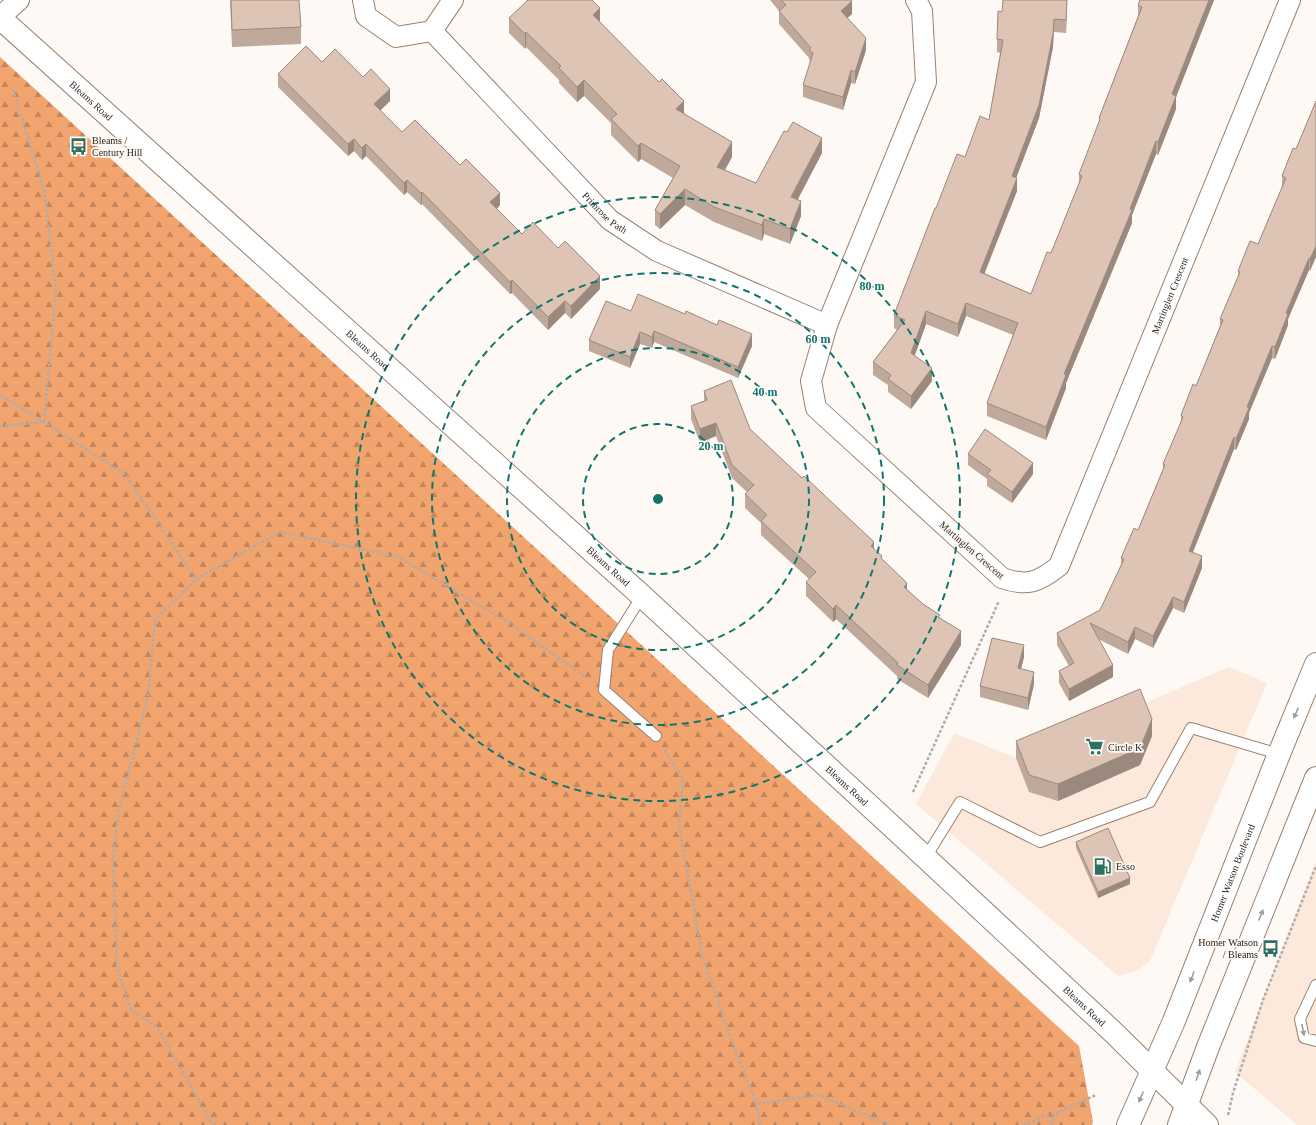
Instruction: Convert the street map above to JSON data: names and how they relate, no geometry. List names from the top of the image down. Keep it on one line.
{"streets":{"main road":["Bleams Road","Homer Watson Boulevard"],"street":["Primrose Path","Martinglen Crescent"]},"crossings":[["Bleams Road","Homer Watson Boulevard"],["Primrose Path","Martinglen Crescent"]],"places":{"bus stop":["Bleams / Century Hill","Homer Watson / Bleams"],"supermarket":["Circle K"],"fuel station":["Esso"]},"rings":["80 m","60 m","40 m","20 m"]}
